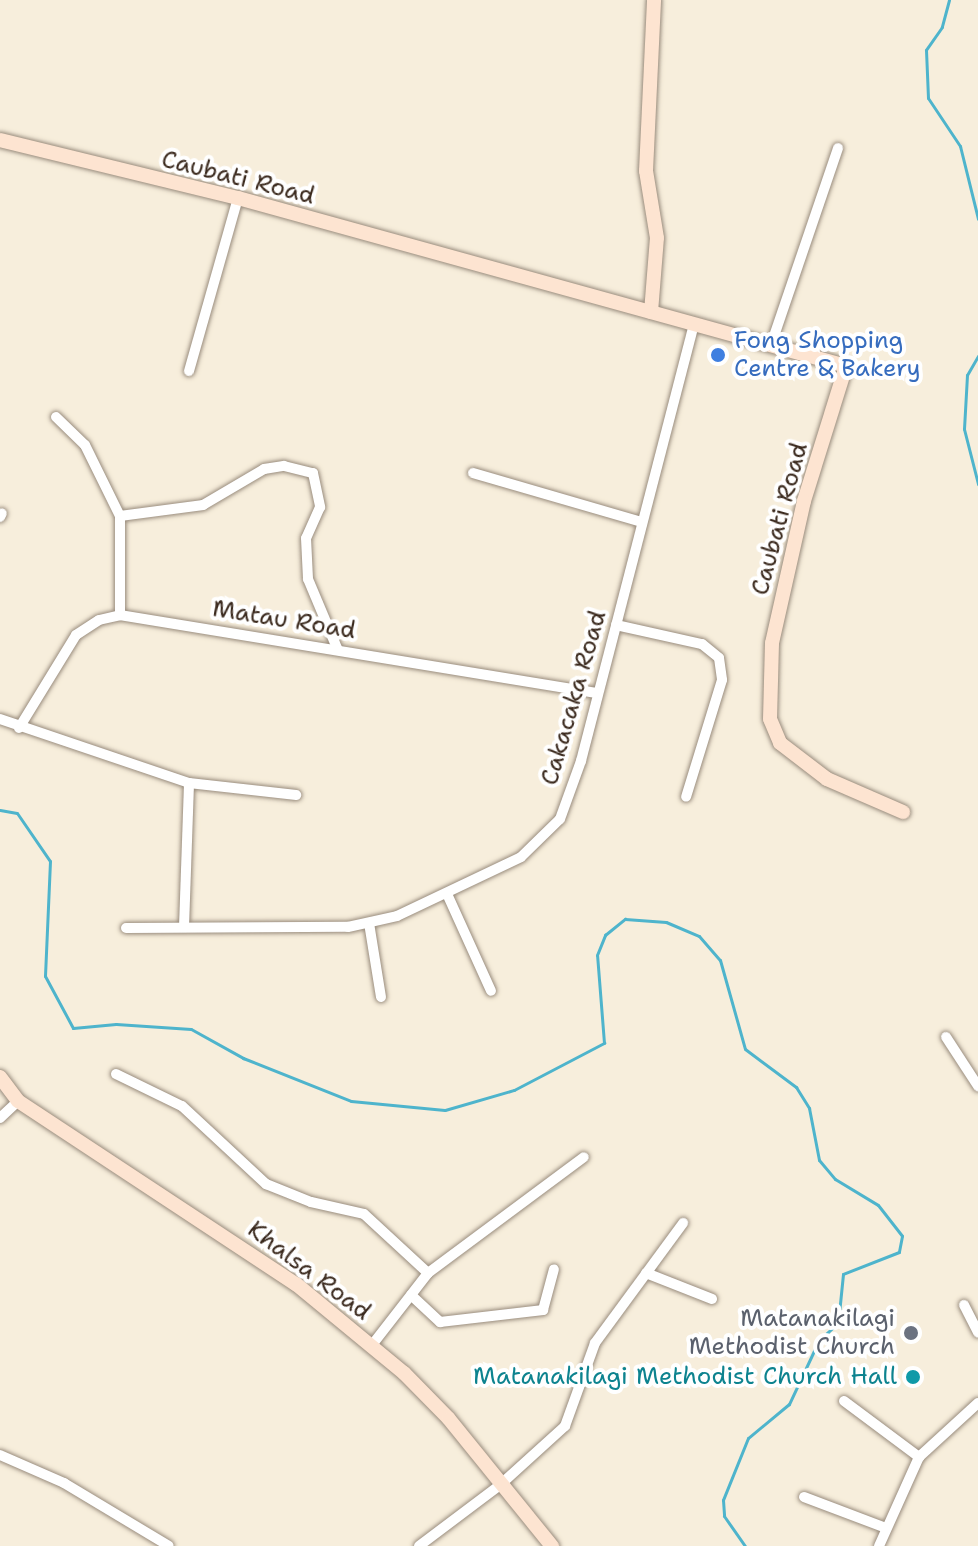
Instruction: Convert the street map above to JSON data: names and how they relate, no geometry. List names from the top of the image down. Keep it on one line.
{"streets":{"street":["Caubati Road","Matau Road","Cakacaka Road","Khalsa Road"]},"crossings":[["Caubati Road","Cakacaka Road"],["Matau Road","Cakacaka Road"]],"places":["Fong Shopping Centre & Bakery","Matanakilagi Methodist Church","Matanakilagi Methodist Church Hall"]}
